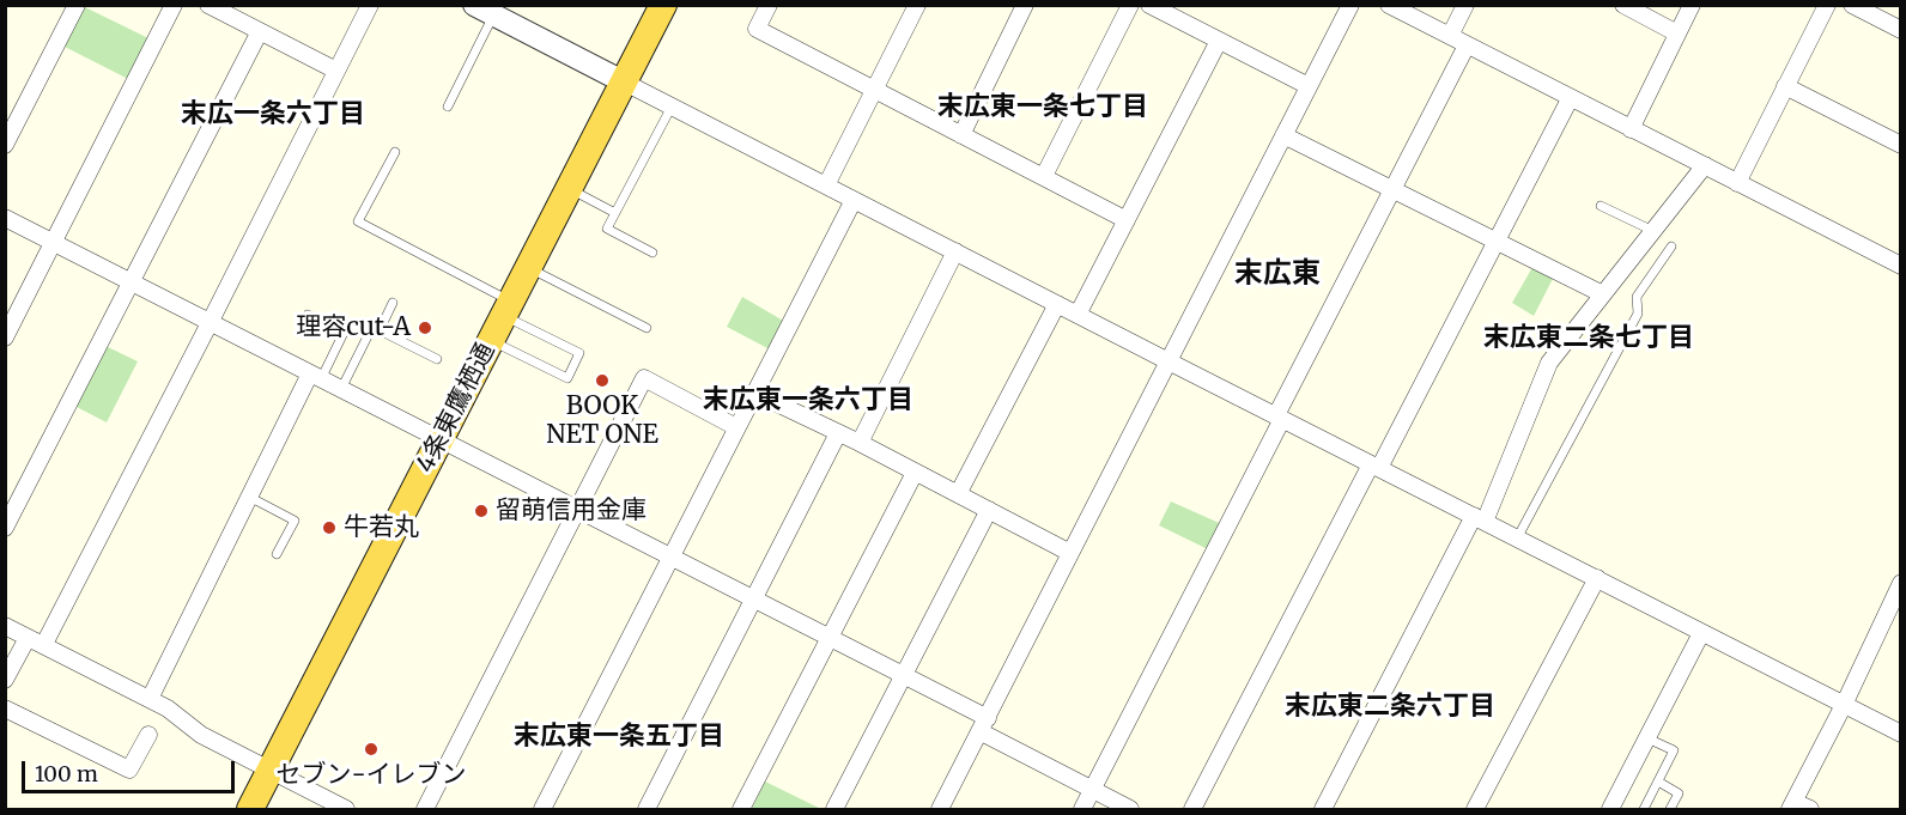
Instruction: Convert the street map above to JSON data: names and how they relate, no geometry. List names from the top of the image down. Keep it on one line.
{"streets":{"highway":["4条東鷹栖通"]},"districts":["末広東一条七丁目","末広一条六丁目","末広東","末広東二条七丁目","末広東一条六丁目","末広東二条六丁目","末広東一条五丁目"],"places":["理容cut-A","BOOK NET ONE","留萌信用金庫","牛若丸","セブン-イレブン"],"scale_bar":"100 m"}
